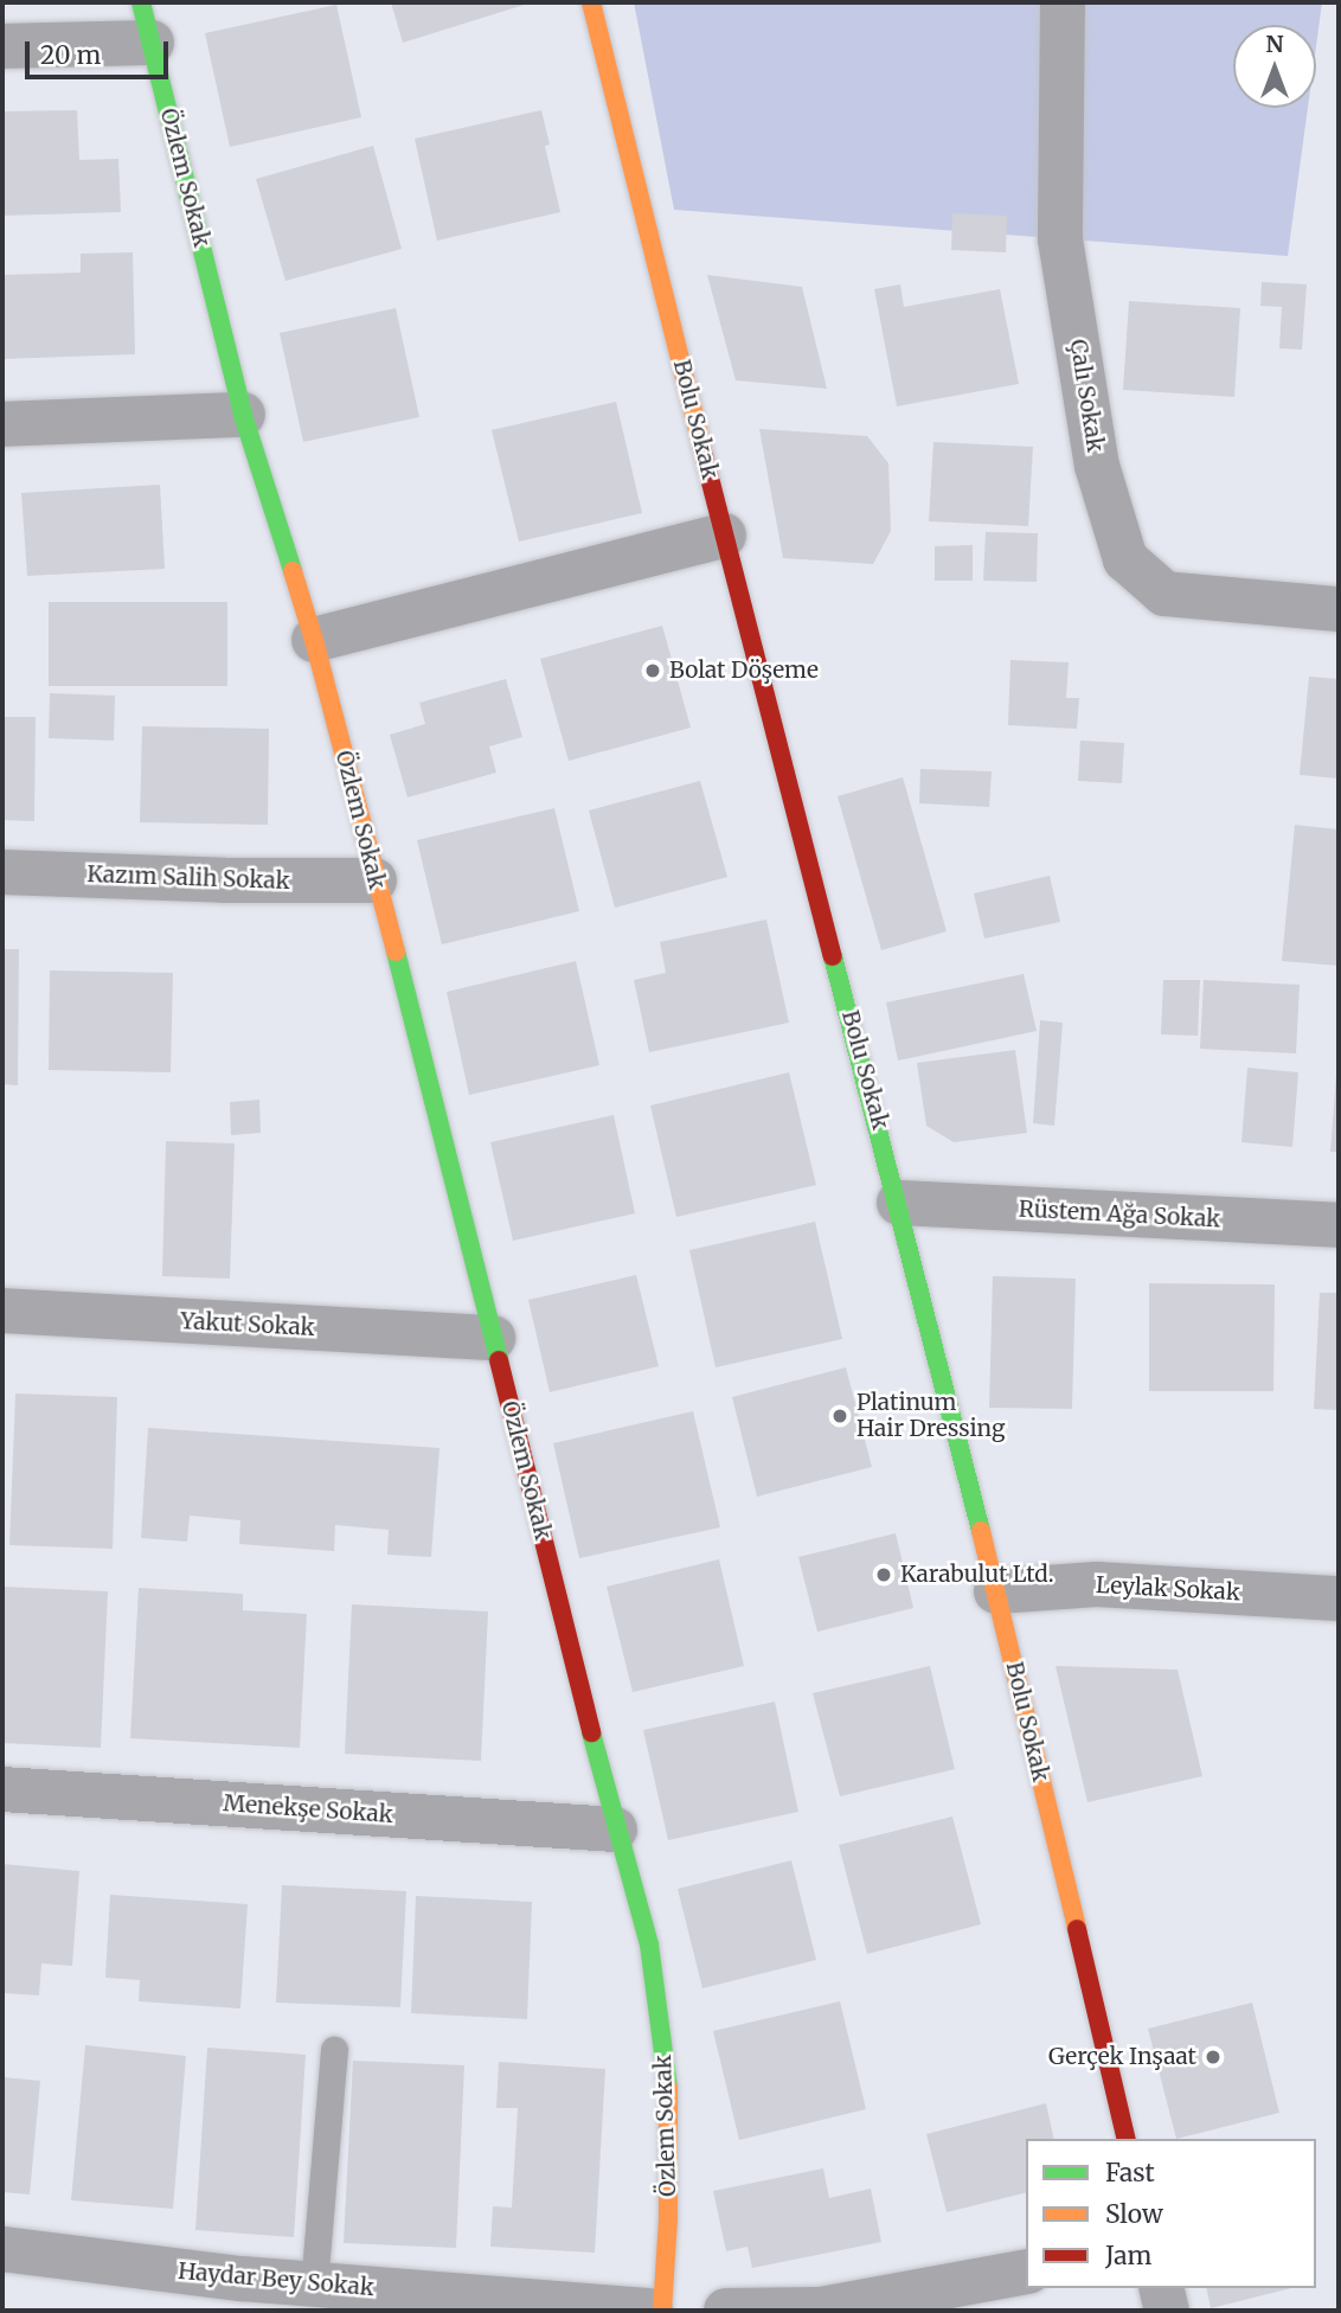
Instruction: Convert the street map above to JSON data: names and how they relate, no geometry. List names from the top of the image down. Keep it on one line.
{"streets":{"street":["Özlem Sokak","Çalı Sokak","Bolu Sokak","Kazım Salih Sokak","Rüstem Ağa Sokak","Yakut Sokak","Leylak Sokak","Menekşe Sokak","Haydar Bey Sokak"]},"crossings":[["Özlem Sokak","Kazım Salih Sokak"],["Özlem Sokak","Yakut Sokak"],["Özlem Sokak","Menekşe Sokak"],["Bolu Sokak","Rüstem Ağa Sokak"],["Bolu Sokak","Leylak Sokak"]],"places":["Bolat Döşeme","Platinum Hair Dressing","Karabulut Ltd.","Gerçek Inşaat"],"legend":["Fast","Slow","Jam"],"scale_bar":"20 m","north":"top"}
